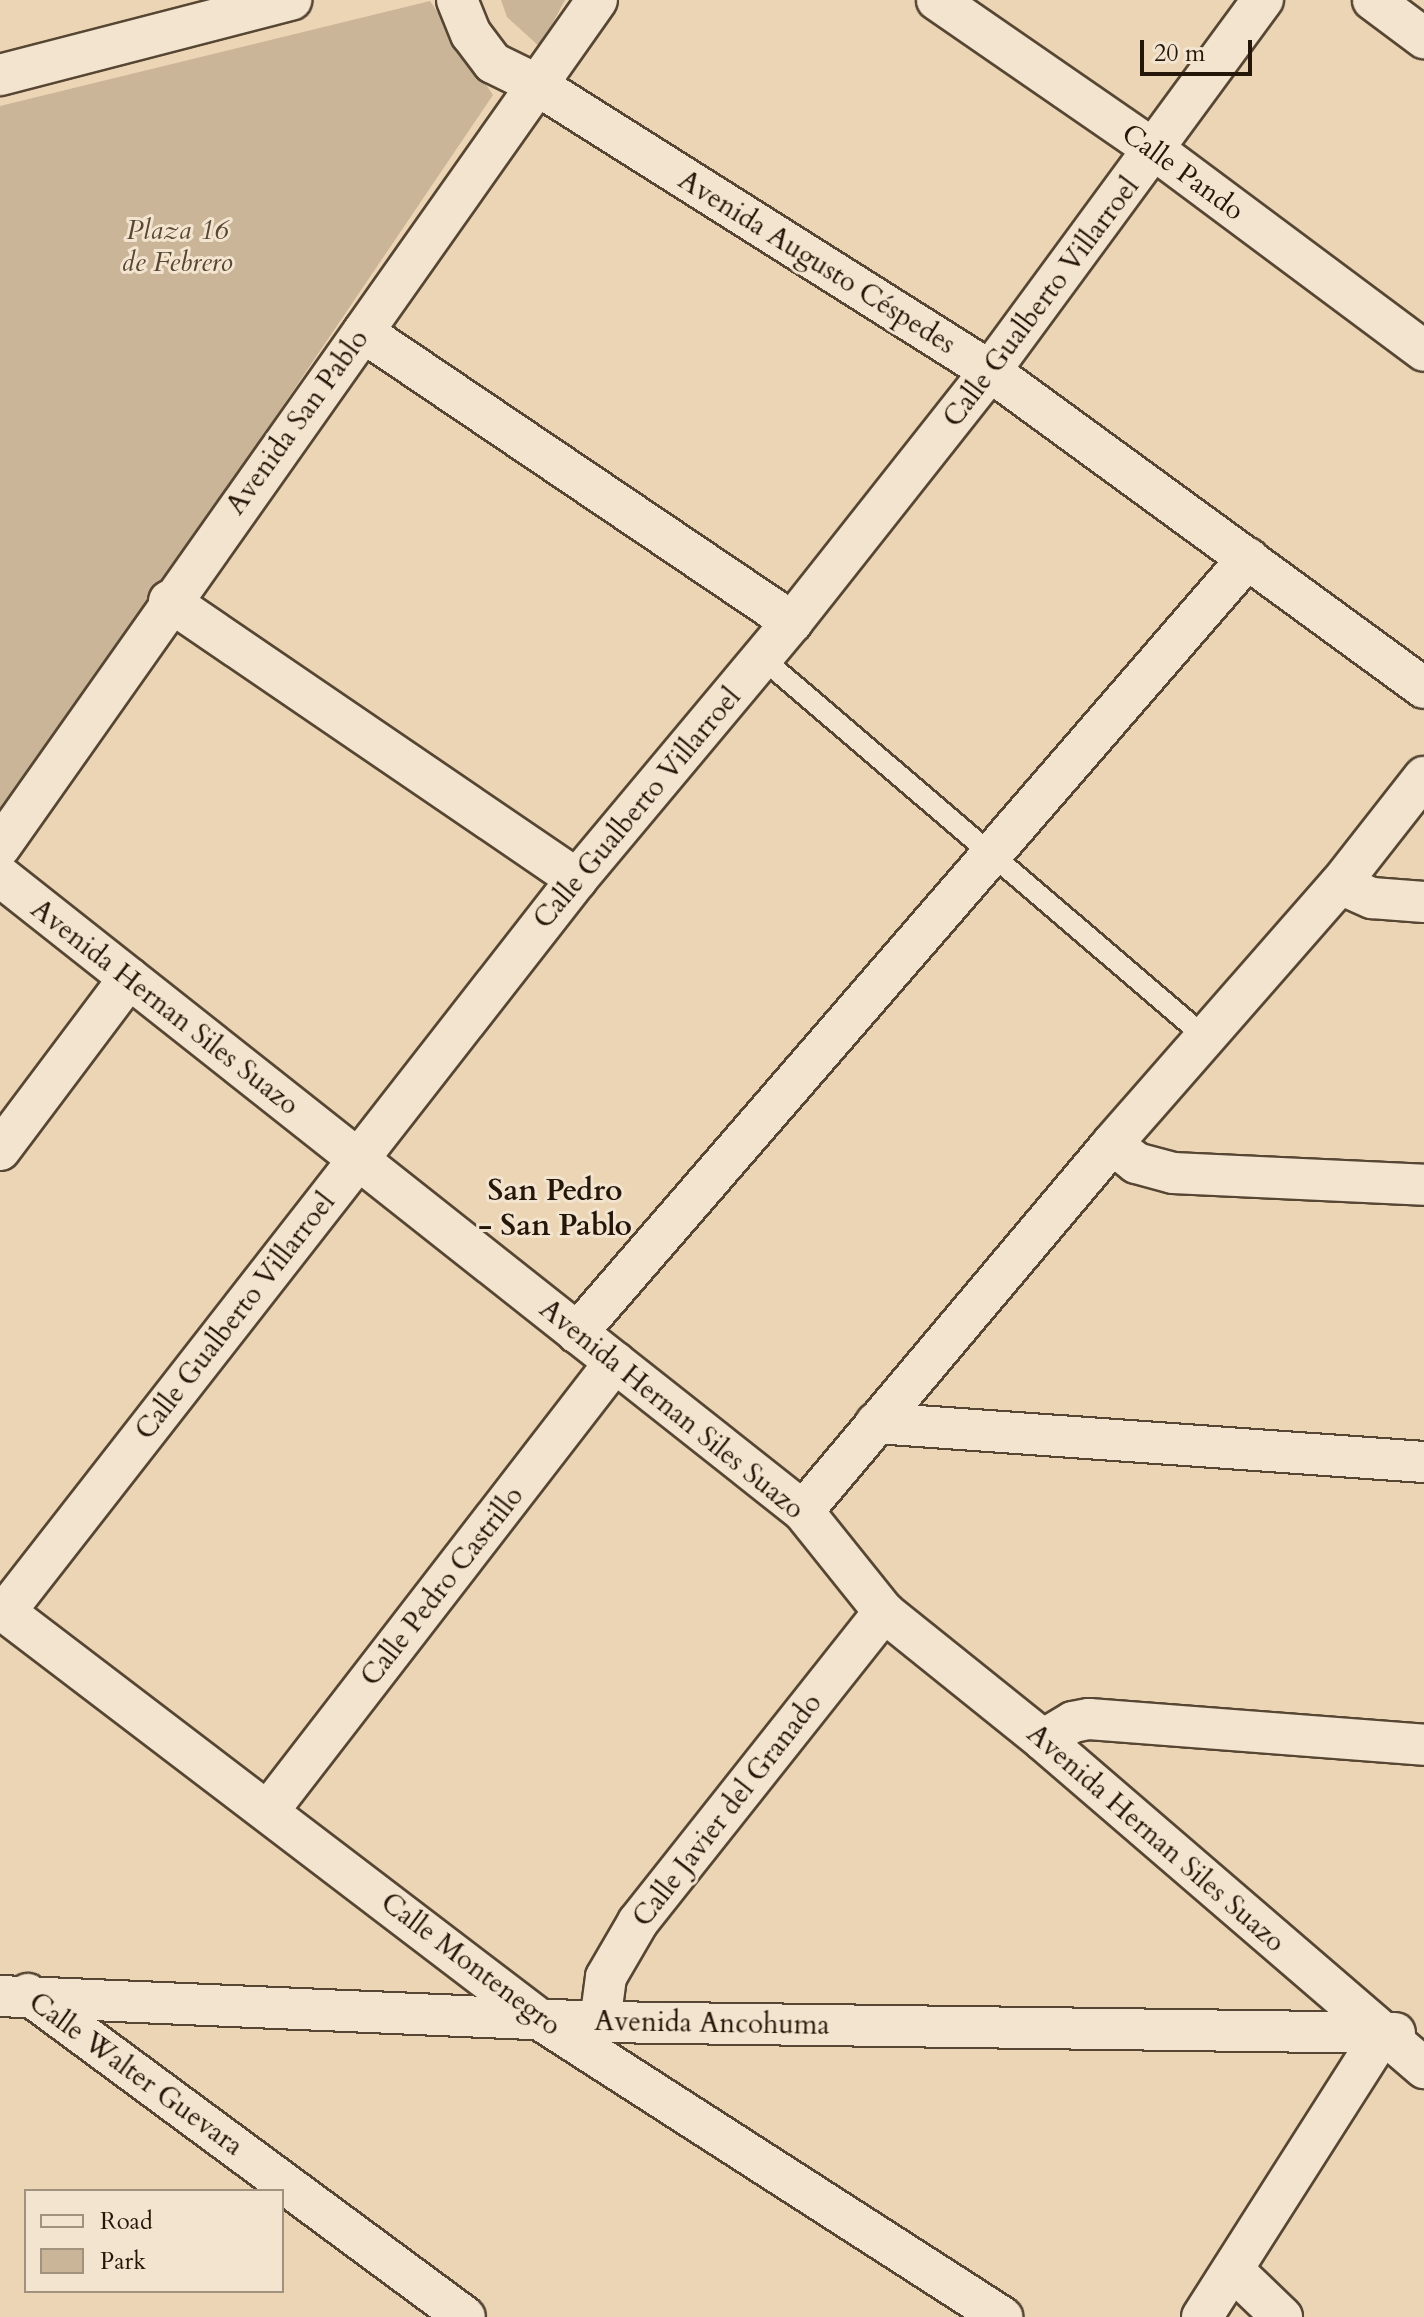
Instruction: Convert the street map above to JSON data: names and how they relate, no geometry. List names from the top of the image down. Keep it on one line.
{"streets":{"street":["Calle Pando","Avenida Augusto Céspedes","Calle Gualberto Villarroel","Avenida San Pablo","Avenida Hernan Siles Suazo","Calle Pedro Castrillo","Calle Javier del Granado","Calle Montenegro","Avenida Ancohuma","Calle Walter Guevara"]},"crossings":[["Calle Pando","Calle Gualberto Villarroel"],["Avenida Augusto Céspedes","Calle Gualberto Villarroel"],["Avenida Augusto Céspedes","Avenida San Pablo"],["Calle Gualberto Villarroel","Avenida Hernan Siles Suazo"],["Calle Gualberto Villarroel","Calle Montenegro"],["Avenida Hernan Siles Suazo","Calle Pedro Castrillo"],["Avenida Hernan Siles Suazo","Calle Javier del Granado"],["Avenida Hernan Siles Suazo","Avenida Ancohuma"],["Calle Pedro Castrillo","Calle Montenegro"],["Calle Javier del Granado","Avenida Ancohuma"],["Calle Montenegro","Avenida Ancohuma"],["Avenida Ancohuma","Calle Walter Guevara"]],"districts":["San Pedro - San Pablo"],"parks":["Plaza 16 de Febrero"],"legend":["Road","Park"],"scale_bar":"20 m"}
